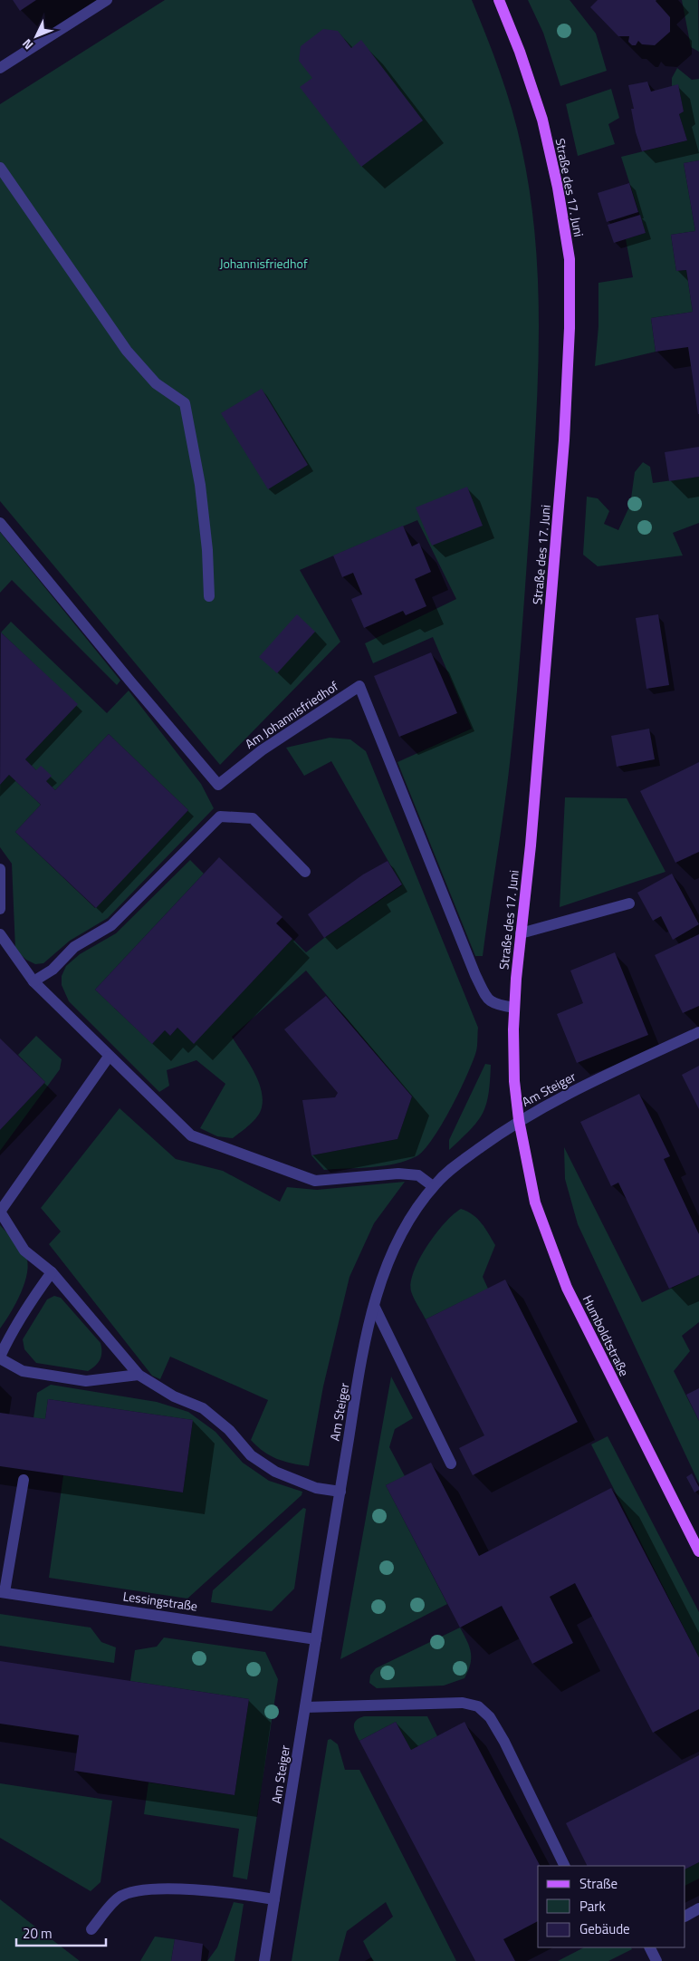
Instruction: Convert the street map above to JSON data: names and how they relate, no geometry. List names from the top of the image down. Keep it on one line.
{"streets":{"main road":["Straße des 17. Juni","Humboldtstraße"],"street":["Am Johannisfriedhof","Am Steiger","Lessingstraße"]},"crossings":[["Straße des 17. Juni","Am Johannisfriedhof"],["Straße des 17. Juni","Am Steiger"],["Straße des 17. Juni","Humboldtstraße"],["Am Steiger","Humboldtstraße"],["Am Steiger","Lessingstraße"]],"parks":["Johannisfriedhof"],"legend":["Straße","Park","Gebäude"],"scale_bar":"20 m","north":"bottom left"}
